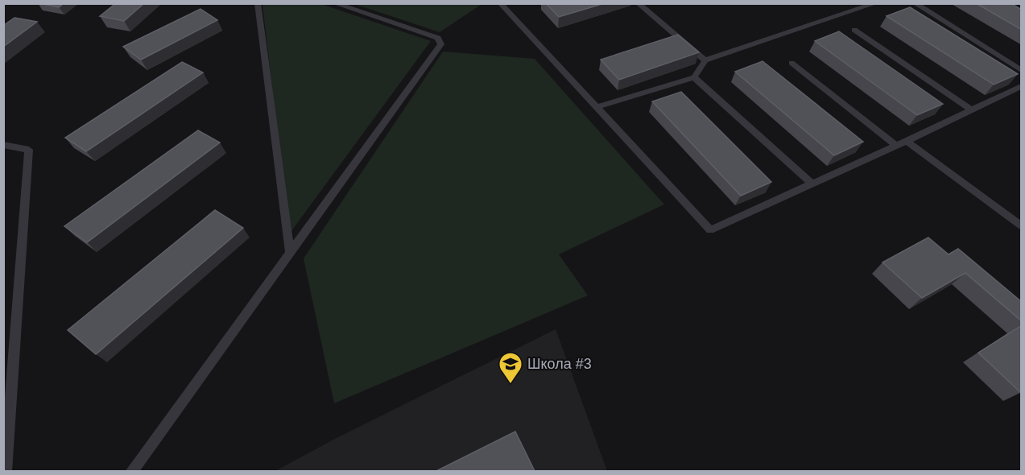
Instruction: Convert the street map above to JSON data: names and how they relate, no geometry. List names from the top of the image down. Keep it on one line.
{"places":{"school or university":["Школа #3"]}}
